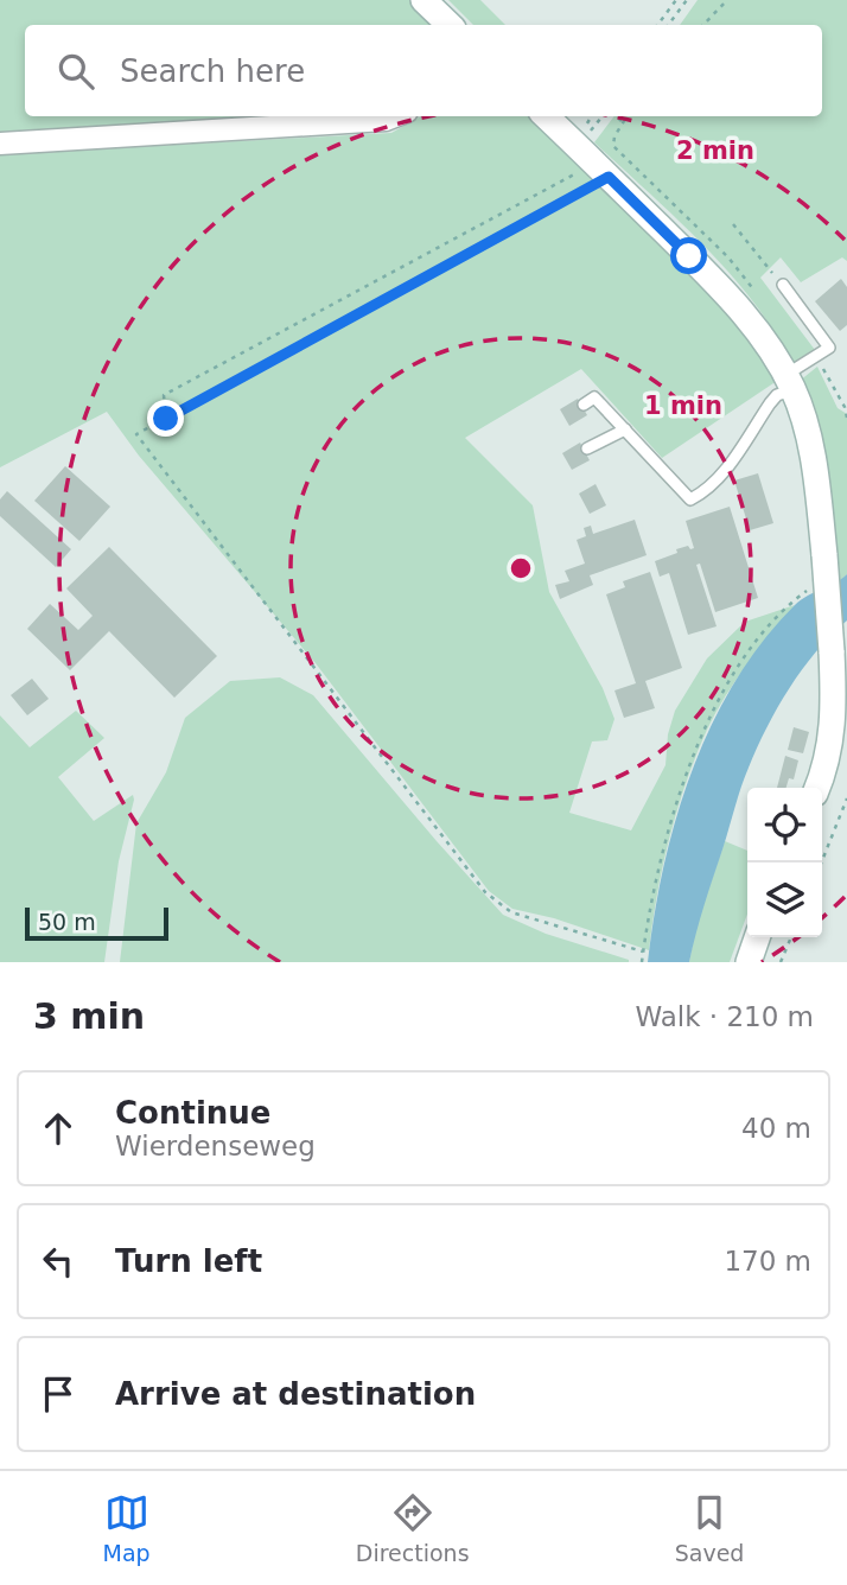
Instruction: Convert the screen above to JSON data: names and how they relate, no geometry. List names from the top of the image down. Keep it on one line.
{"scale_bar":"50 m","page":{"search":"Search here","scale":"50 m","heading":["3 min","Walk · 210 m"],"list":[["Continue","Wierdenseweg","40 m"],["Turn left","170 m"],"Arrive at destination"],"nav":["Map","Directions","Saved"]},"rings":["2 min","1 min"]}
